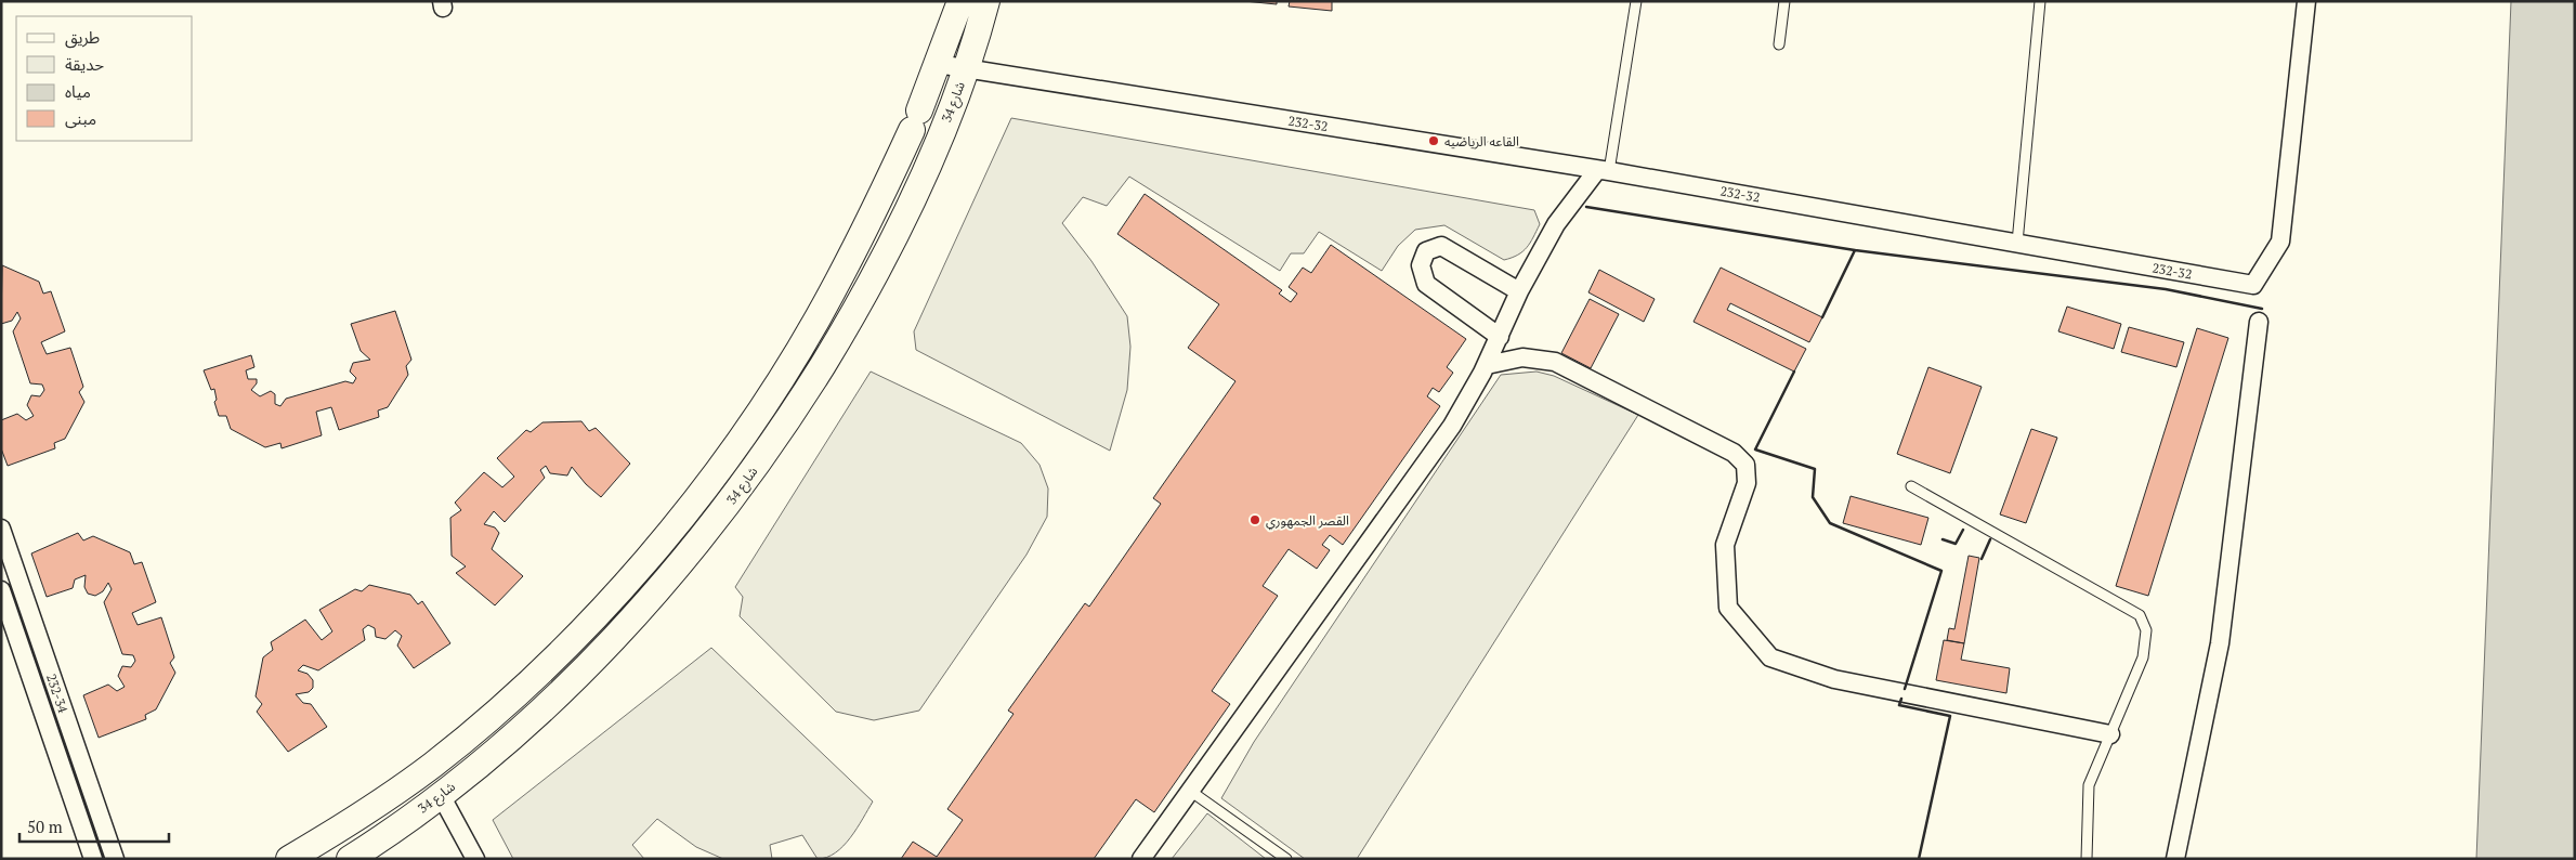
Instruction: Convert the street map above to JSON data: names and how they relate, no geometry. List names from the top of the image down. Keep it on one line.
{"streets":{"main road":["شارع 34"],"street":["232-32","232-34"]},"crossings":[["شارع 34","232-32"]],"places":["القاعه الرياضيه","القصر الجمهوري"],"legend":["طريق","حديقة","مياه","مبنى"],"scale_bar":"50 m"}
